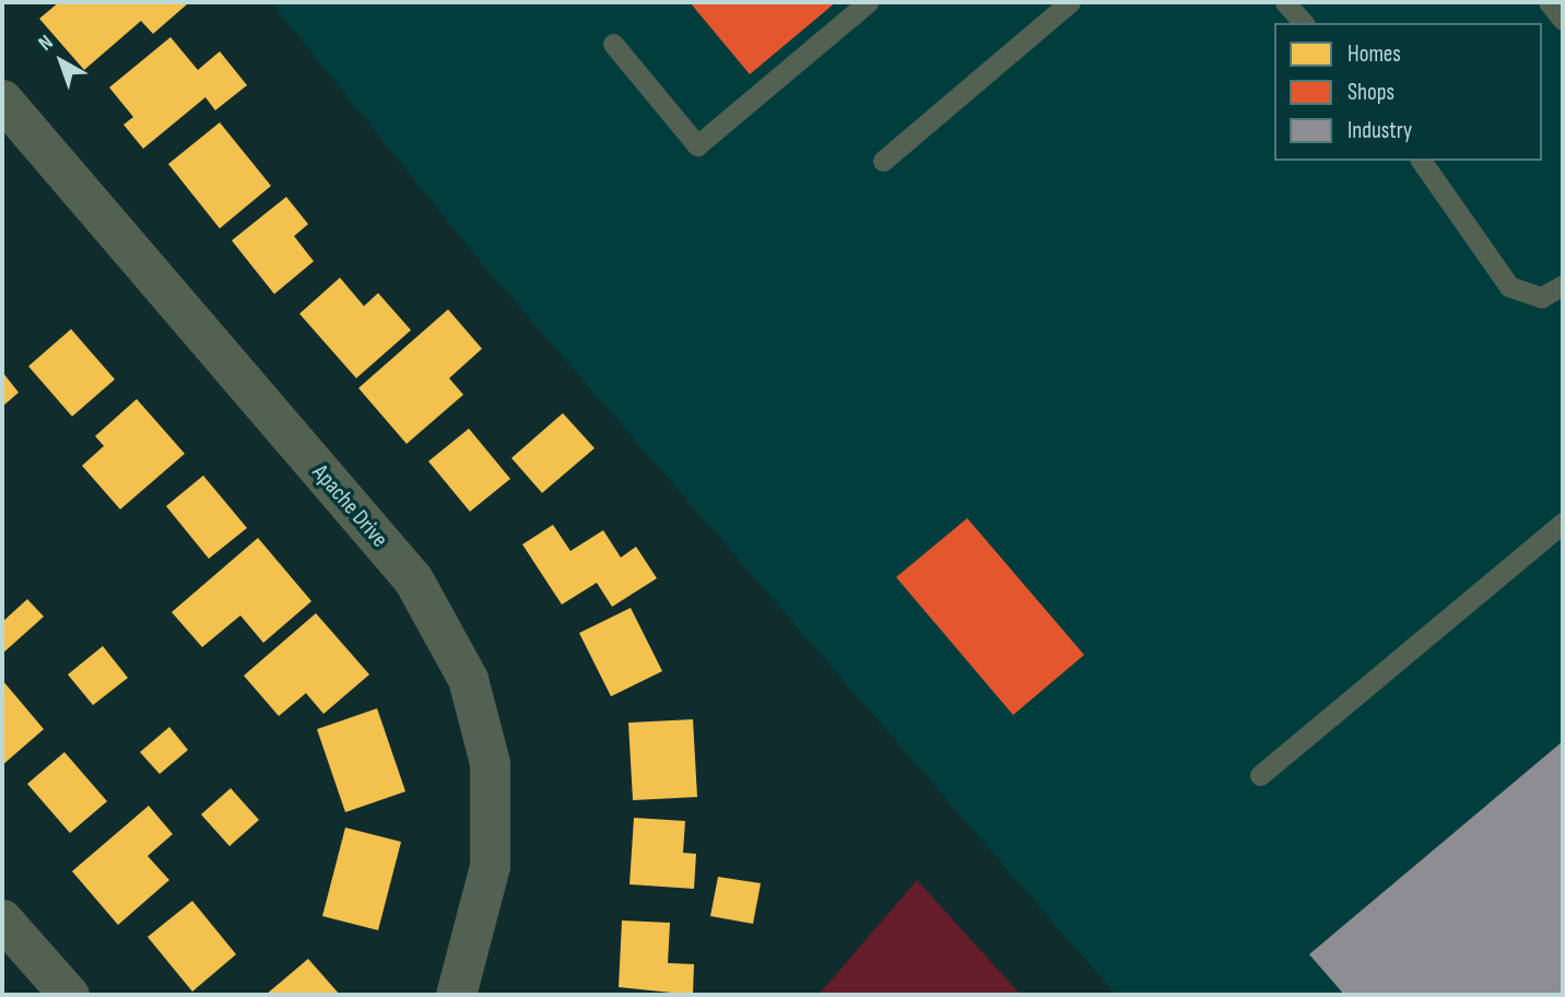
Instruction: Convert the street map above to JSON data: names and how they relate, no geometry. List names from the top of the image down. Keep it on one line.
{"streets":{"street":["Apache Drive"]},"legend":["Homes","Shops","Industry"],"north":"top left"}
